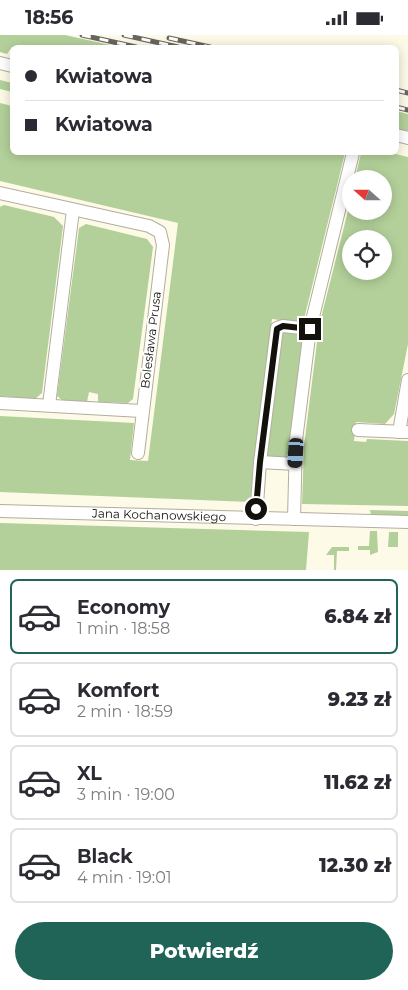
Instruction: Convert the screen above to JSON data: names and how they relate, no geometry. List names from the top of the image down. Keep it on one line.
{"streets":{"street":["Bolesława Prusa","Jana Kochanowskiego"]},"north":"left","page":{"status":"18:56","banner":["Kwiatowa","Kwiatowa"],"list":[{"name":"Economy","note":"1 min · 18:58","value":"6.84 zł"},{"name":"Komfort","note":"2 min · 18:59","value":"9.23 zł"},{"name":"XL","note":"3 min · 19:00","value":"11.62 zł"},{"name":"Black","note":"4 min · 19:01","value":"12.30 zł"}],"buttons":"Potwierdź"}}
